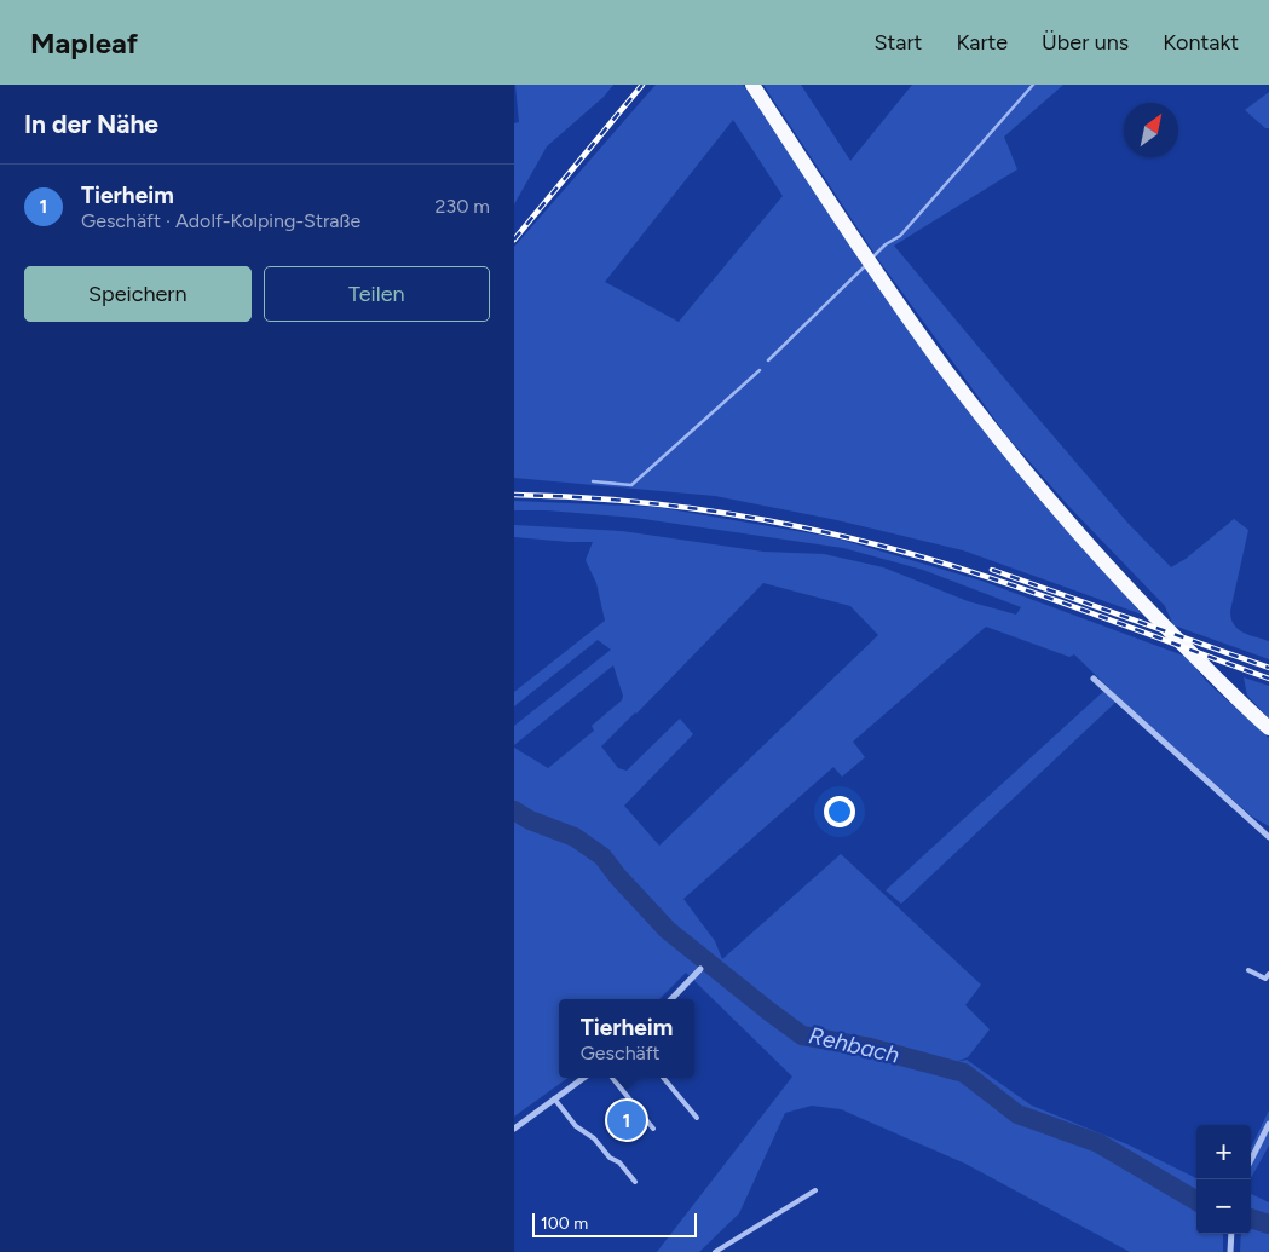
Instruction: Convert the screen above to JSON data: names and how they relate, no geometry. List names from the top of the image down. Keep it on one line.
{"water":["Rehbach"],"scale_bar":"100 m","north":"top right","page":{"header":"Mapleaf","nav":["Start","Karte","Über uns","Kontakt"],"heading":"In der Nähe","list":[{"mark":"1","name":"Tierheim","note":"Geschäft · Adolf-Kolping-Straße","value":"230 m"}],"buttons":["Speichern","Teilen"],"popup":["Tierheim","Geschäft"],"pins":"1","map_buttons":["+","−"],"scale":"100 m"}}
